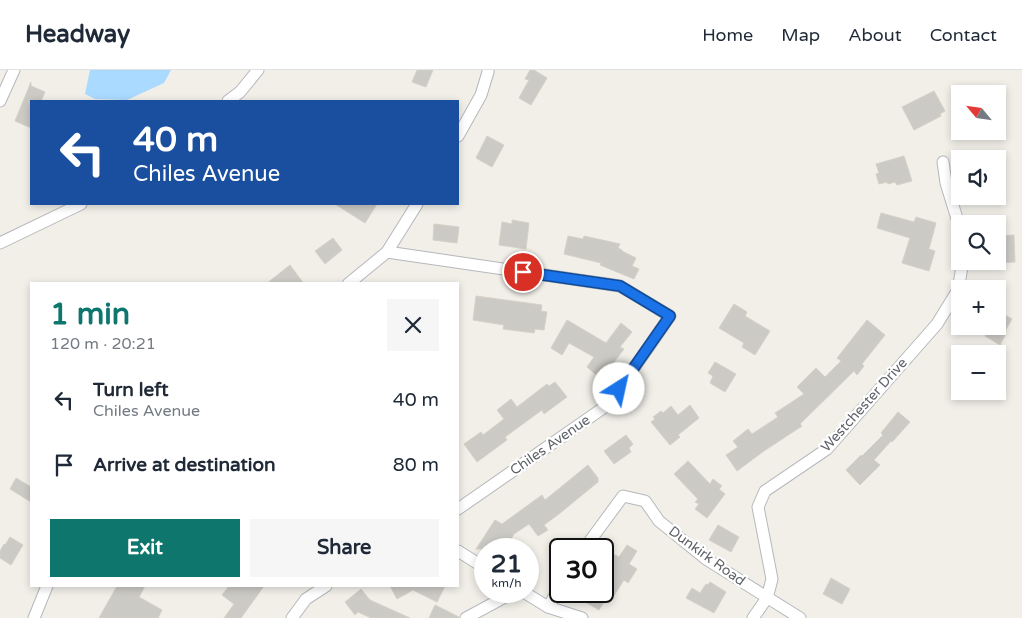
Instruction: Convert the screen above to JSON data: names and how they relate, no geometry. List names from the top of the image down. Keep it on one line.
{"streets":{"street":["Westchester Drive","Chiles Avenue","Dunkirk Road"]},"crossings":[["Westchester Drive","Dunkirk Road"]],"north":"top left","page":{"header":"Headway","nav":["Home","Map","About","Contact"],"map_buttons":["+","−"],"turn":["40 m","Chiles Avenue"],"heading":["1 min","120 m · 20:21"],"list":[{"name":"Turn left","note":"Chiles Avenue","value":"40 m"},{"name":"Arrive at destination","value":"80 m"}],"buttons":["Exit","Share"],"speed":"21 km/h","limit":"30"}}
